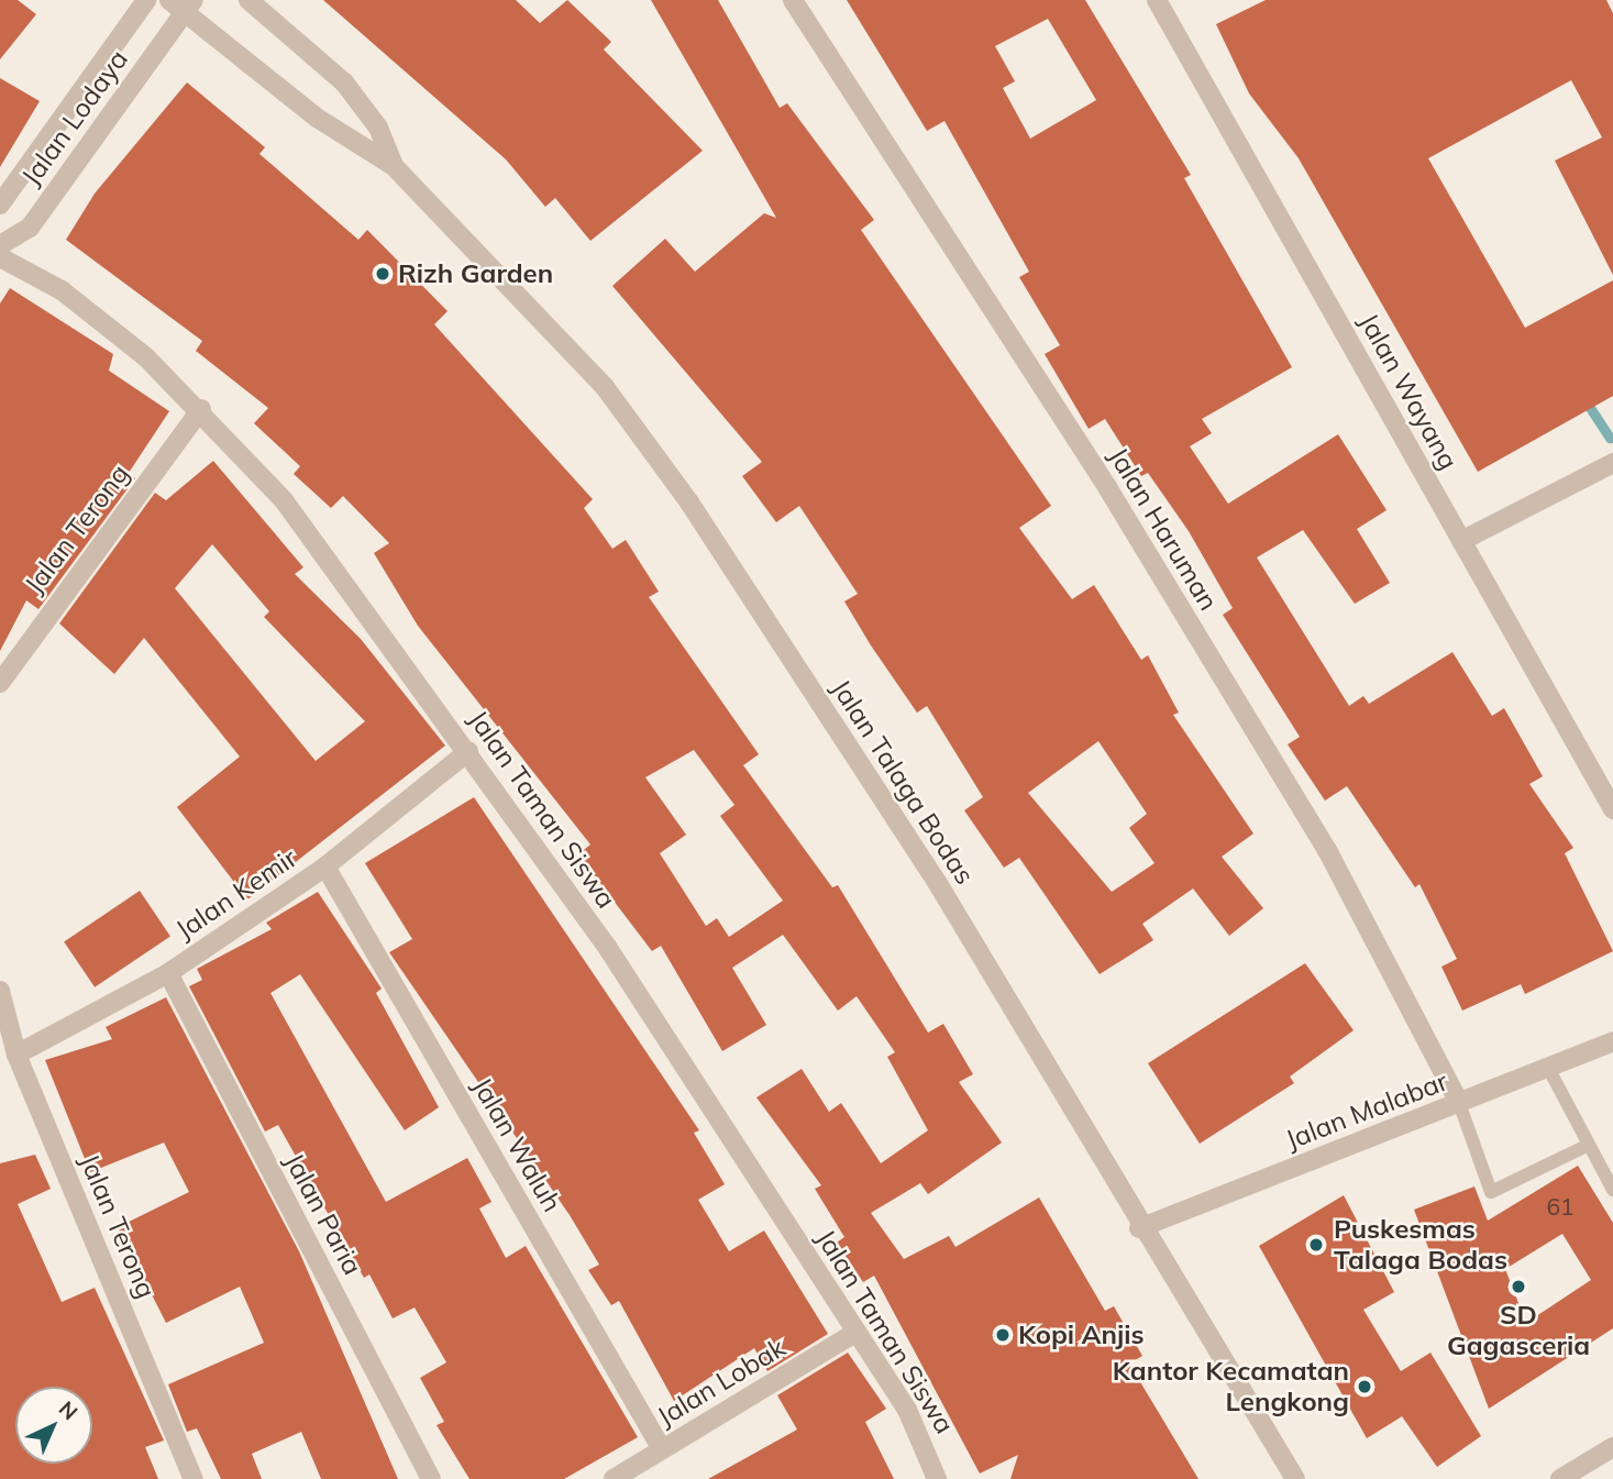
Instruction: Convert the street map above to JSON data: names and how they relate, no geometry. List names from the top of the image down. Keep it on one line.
{"streets":{"street":["Jalan Lodaya","Jalan Wayang","Jalan Terong","Jalan Haruman","Jalan Talaga Bodas","Jalan Taman Siswa","Jalan Kemir","Jalan Malabar","Jalan Waluh","Jalan Paria","Jalan Lobak"]},"crossings":[["Jalan Lodaya","Jalan Talaga Bodas"],["Jalan Terong","Jalan Taman Siswa"],["Jalan Terong","Jalan Kemir"],["Jalan Haruman","Jalan Malabar"],["Jalan Talaga Bodas","Jalan Malabar"],["Jalan Taman Siswa","Jalan Kemir"],["Jalan Taman Siswa","Jalan Lobak"],["Jalan Kemir","Jalan Waluh"],["Jalan Kemir","Jalan Paria"],["Jalan Waluh","Jalan Lobak"]],"places":["Rizh Garden","Puskesmas Talaga Bodas","SD Gagasceria","Kopi Anjis","Kantor Kecamatan Lengkong"],"house_numbers":["61"],"north":"top right"}
